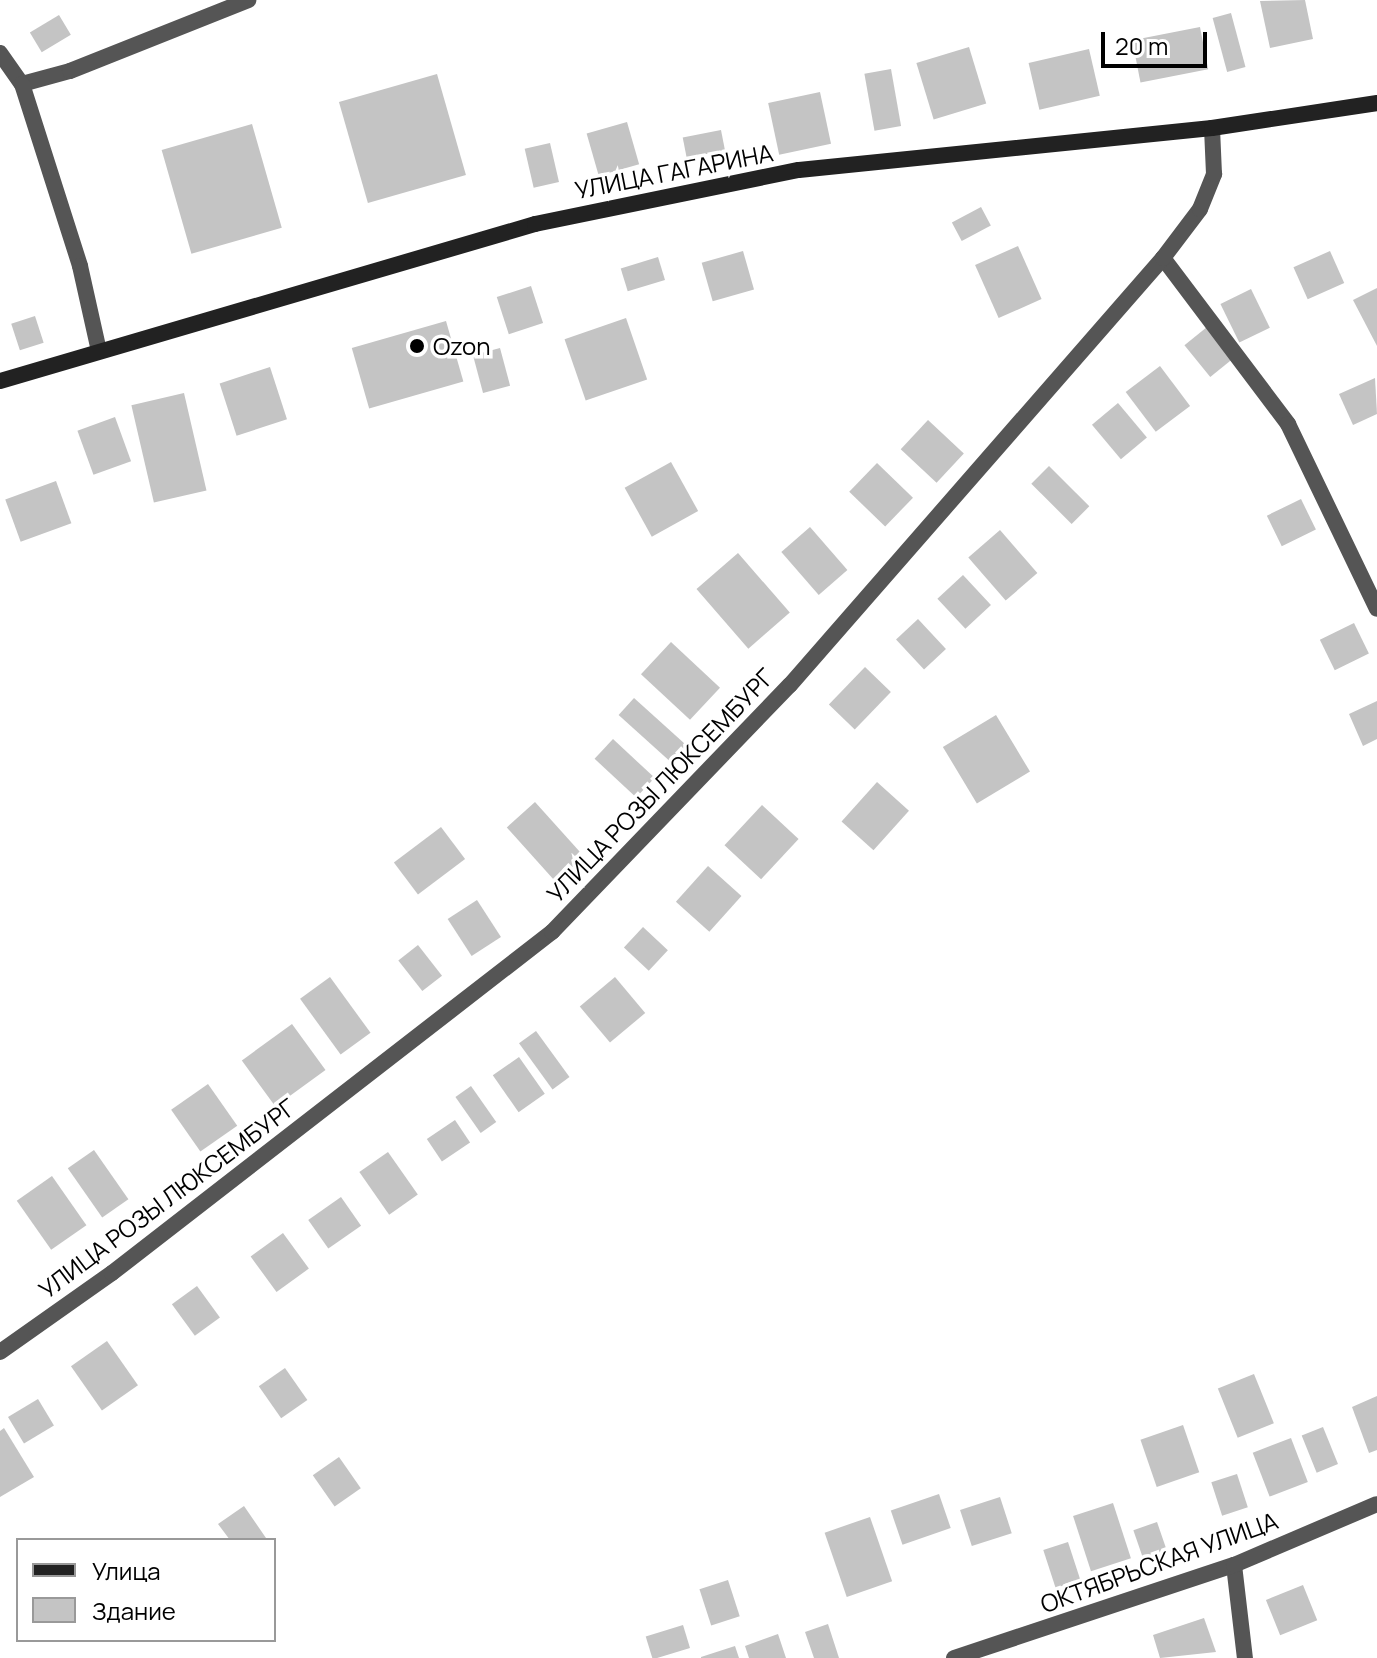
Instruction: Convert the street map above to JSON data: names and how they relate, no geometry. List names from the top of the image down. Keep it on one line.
{"streets":{"main road":["УЛИЦА ГАГАРИНА"],"street":["УЛИЦА РОЗЫ ЛЮКСЕМБУРГ","ОКТЯБРЬСКАЯ УЛИЦА"]},"crossings":[["УЛИЦА ГАГАРИНА","УЛИЦА РОЗЫ ЛЮКСЕМБУРГ"]],"places":["Ozon"],"legend":["Улица","Здание"],"scale_bar":"20 m"}
